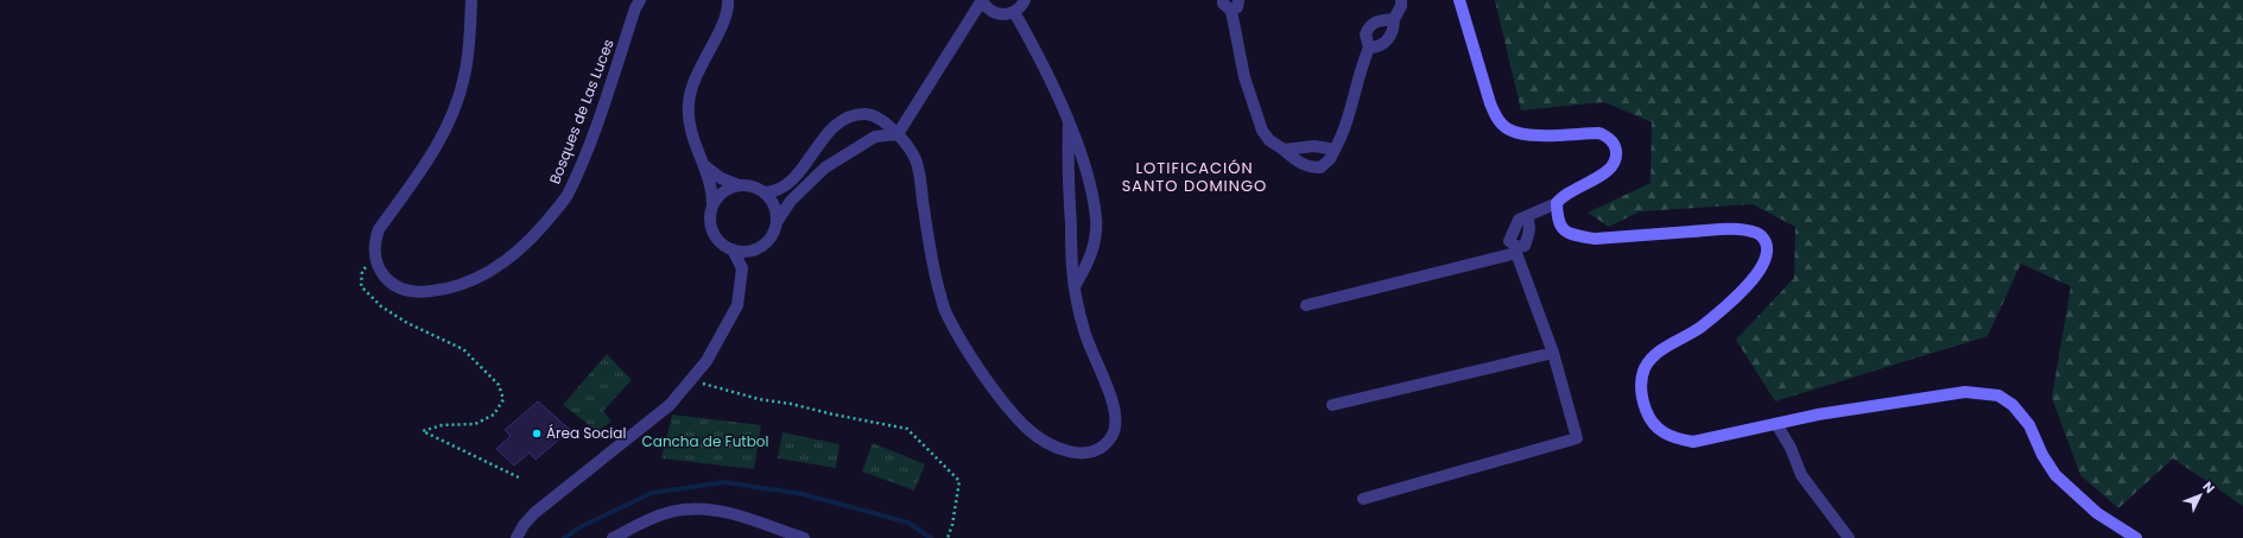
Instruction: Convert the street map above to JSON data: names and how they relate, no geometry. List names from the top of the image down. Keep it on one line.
{"streets":{"street":["Bosques de Las Luces"]},"districts":["LOTIFICACIÓN SANTO DOMINGO"],"parks":["Cancha de Futbol"],"places":["Área Social"],"north":"top right"}
